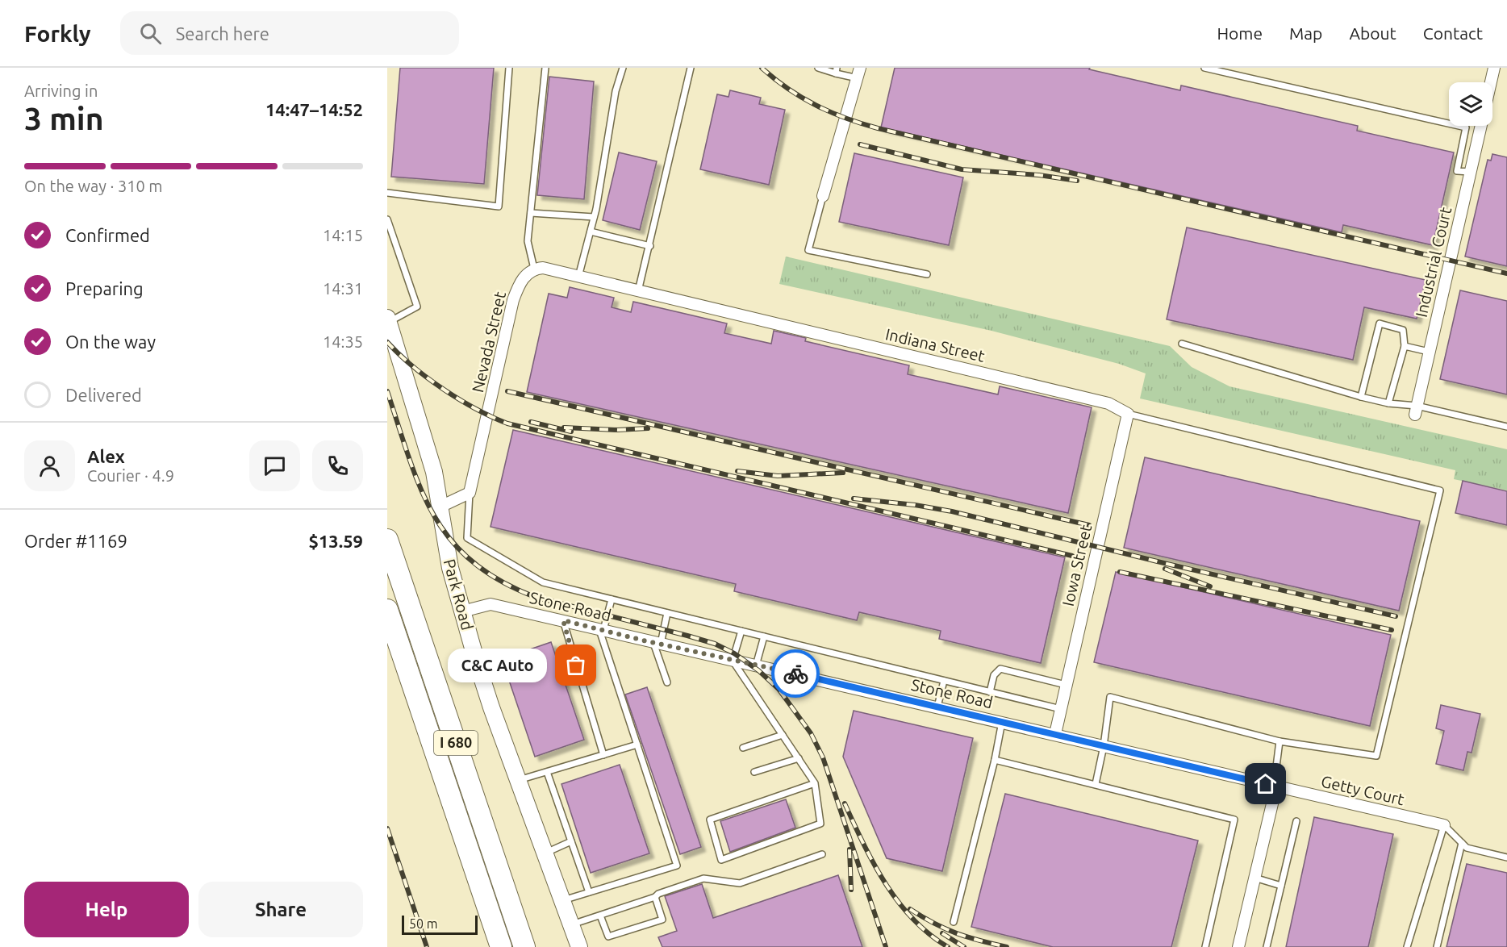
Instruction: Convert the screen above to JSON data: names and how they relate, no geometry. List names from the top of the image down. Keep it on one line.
{"streets":{"highway":["I 680"],"street":["Industrial Court","Nevada Street","Indiana Street","Iowa Street","Park Road","Stone Road","Getty Court"]},"crossings":[["Indiana Street","Iowa Street"],["Iowa Street","Stone Road"],["Park Road","Stone Road"],["Stone Road","Getty Court"]],"places":["C&C Auto"],"scale_bar":"50 m","page":{"header":"Forkly","search":"Search here","nav":["Home","Map","About","Contact"],"heading":["3 min","Arriving in","14:47–14:52"],"panel":["Alex","Courier · 4.9","Order #1169","$13.59"],"bar":"On the way · 310 m","list":[["Confirmed","14:15"],["Preparing","14:31"],["On the way","14:35"],"Delivered"],"bubble":"C&C Auto","buttons":["Help","Share"],"scale":"50 m"}}
